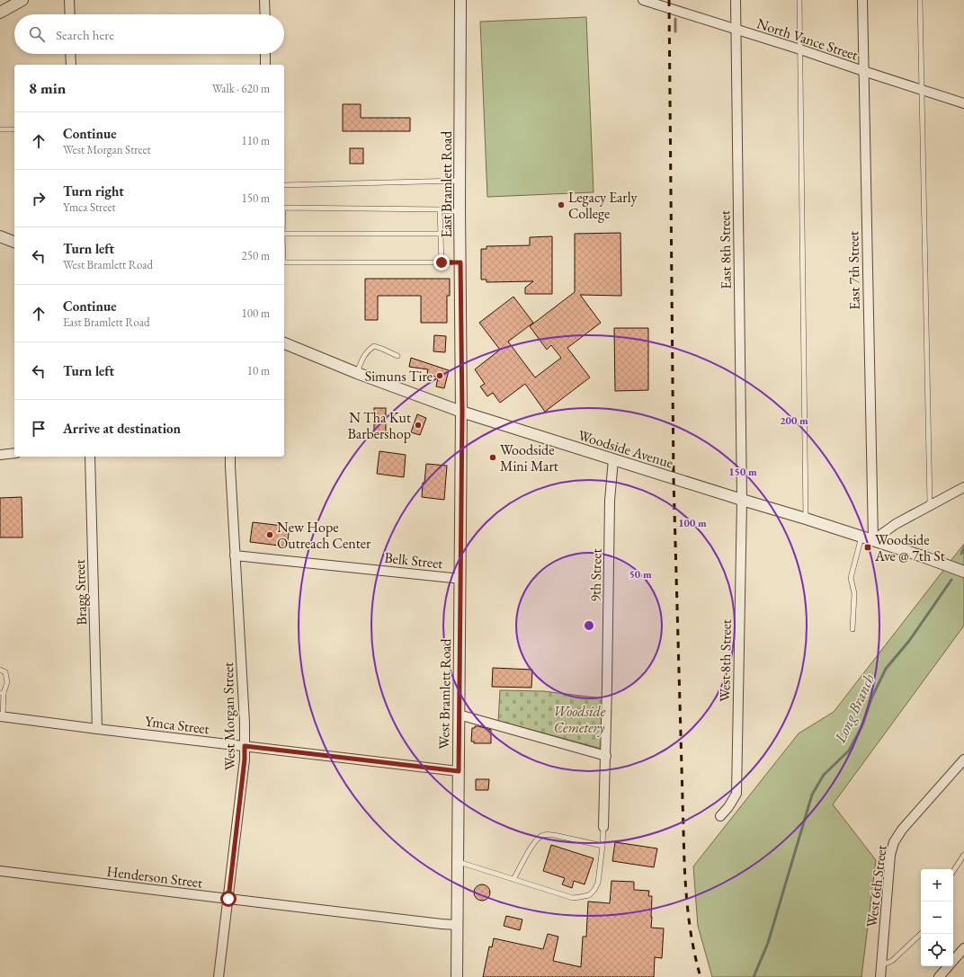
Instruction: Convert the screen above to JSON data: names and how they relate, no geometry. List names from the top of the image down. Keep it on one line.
{"streets":{"street":["North Vance Street","East Bramlett Road","East 8th Street","East 7th Street","Woodside Avenue","Belk Street","9th Street","Bragg Street","West 8th Street","West Bramlett Road","West Morgan Street","Ymca Street","Henderson Street","West 6th Street"]},"crossings":[["North Vance Street","East 8th Street"],["North Vance Street","East 7th Street"],["East Bramlett Road","Woodside Avenue"],["East Bramlett Road","West Bramlett Road"],["East 8th Street","Woodside Avenue"],["East 8th Street","West 8th Street"],["East 7th Street","Woodside Avenue"],["Woodside Avenue","9th Street"],["Woodside Avenue","West 8th Street"],["Woodside Avenue","West Bramlett Road"],["Belk Street","West Bramlett Road"],["Belk Street","West Morgan Street"],["Bragg Street","Ymca Street"],["West Bramlett Road","Ymca Street"],["West Bramlett Road","Henderson Street"],["West Morgan Street","Ymca Street"],["West Morgan Street","Henderson Street"]],"water":["Long Branch"],"parks":["Woodside Cemetery"],"places":{"other":["Legacy Early College","Simuns Tire","N Tha Kut Barbershop","Woodside Mini Mart","New Hope Outreach Center"],"transit":["Woodside Ave @ 7th St"]},"page":{"search":"Search here","heading":["8 min","Walk · 620 m"],"list":[["Continue","West Morgan Street","110 m"],["Turn right","Ymca Street","150 m"],["Turn left","West Bramlett Road","250 m"],["Continue","East Bramlett Road","100 m"],["Turn left","10 m"],"Arrive at destination"],"map_buttons":["+","−"]},"rings":["200 m","150 m","100 m","50 m"]}
